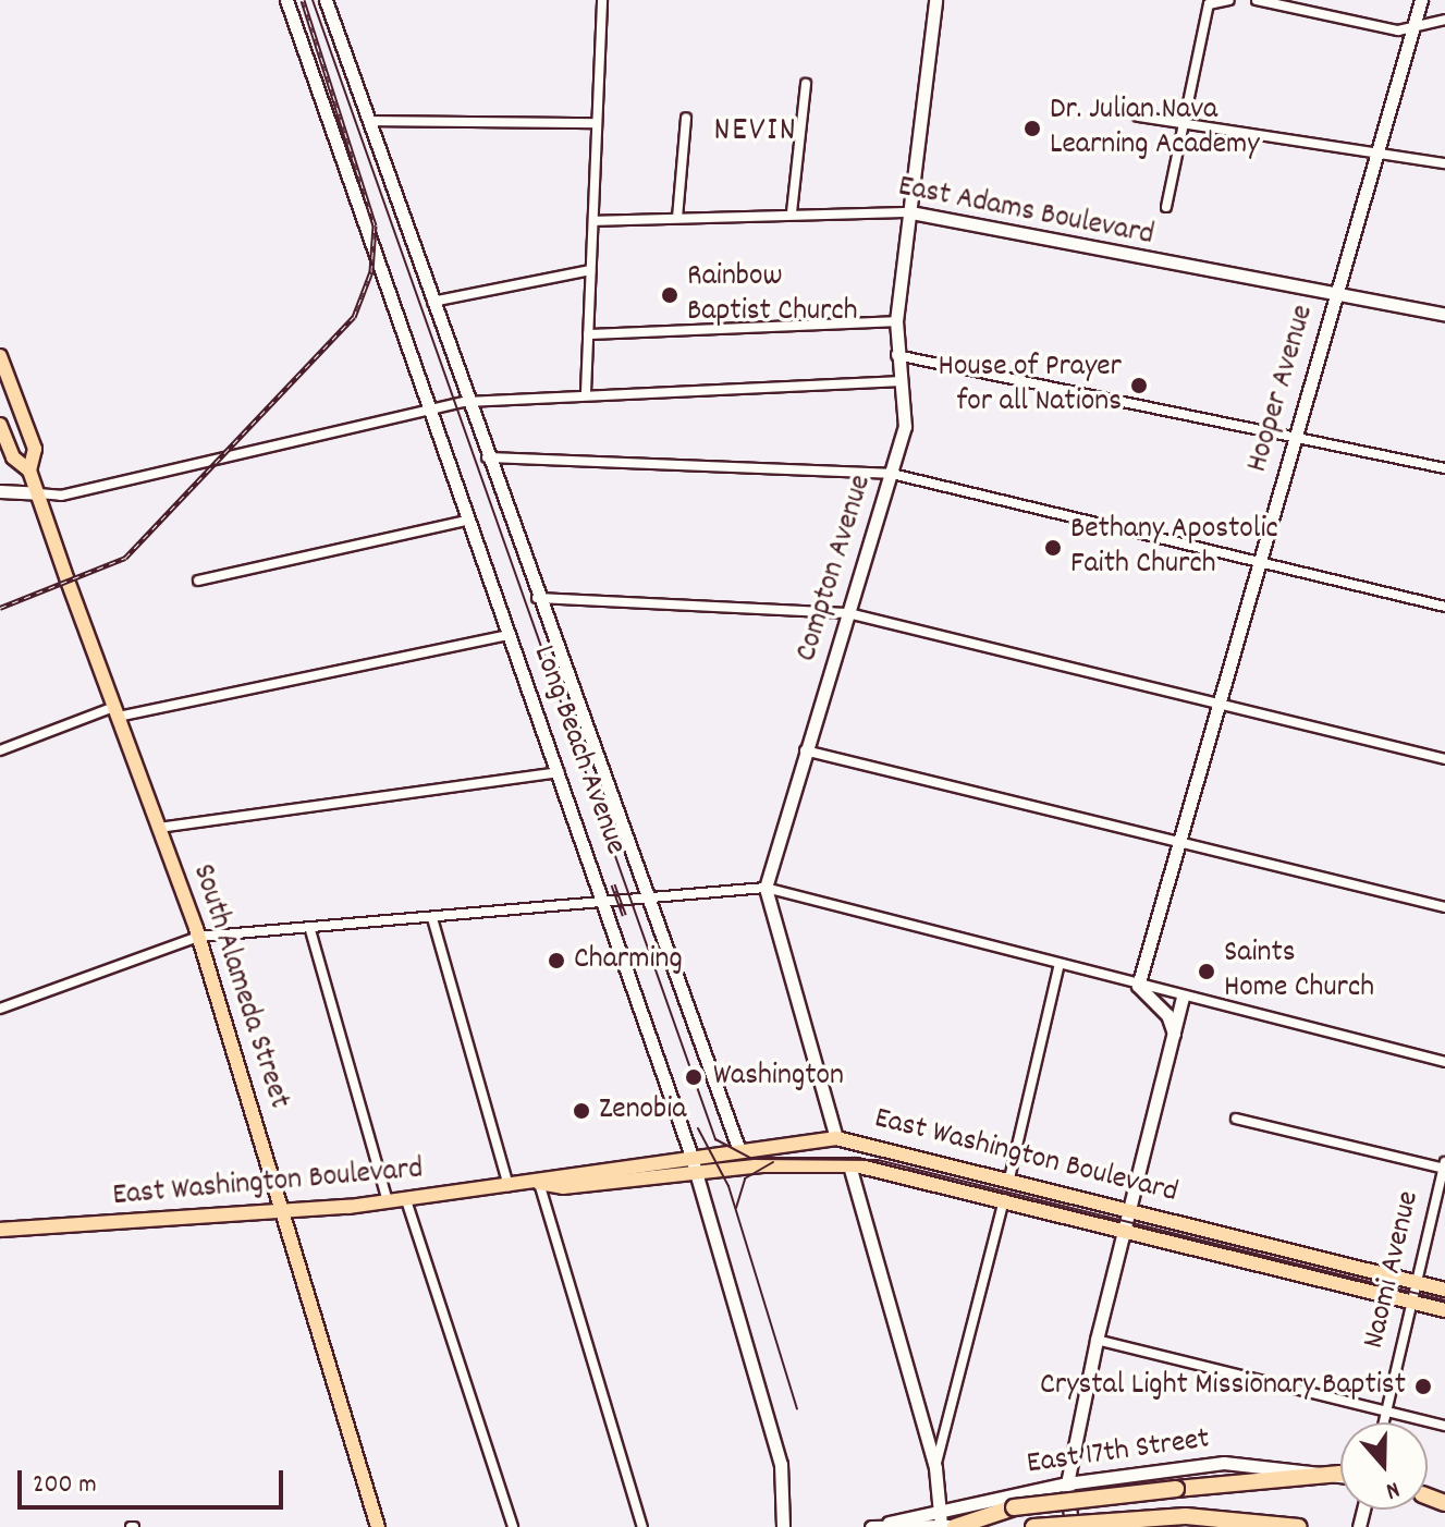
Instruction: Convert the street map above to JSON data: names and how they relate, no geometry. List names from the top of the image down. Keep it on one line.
{"streets":{"main road":["South Alameda Street","East Washington Boulevard"],"street":["East Adams Boulevard","Hooper Avenue","Compton Avenue","Long Beach Avenue","Naomi Avenue","East 17th Street"]},"crossings":[["East Adams Boulevard","Hooper Avenue"],["East Adams Boulevard","Compton Avenue"],["Long Beach Avenue","East Washington Boulevard"],["South Alameda Street","East Washington Boulevard"],["East Washington Boulevard","Naomi Avenue"]],"districts":["NEVIN"],"places":["Dr. Julian Nava Learning Academy","Rainbow Baptist Church","House of Prayer for all Nations","Bethany Apostolic Faith Church","Charming","Saints Home Church","Washington","Zenobia","Crystal Light Missionary Baptist"],"scale_bar":"200 m","north":"bottom"}
